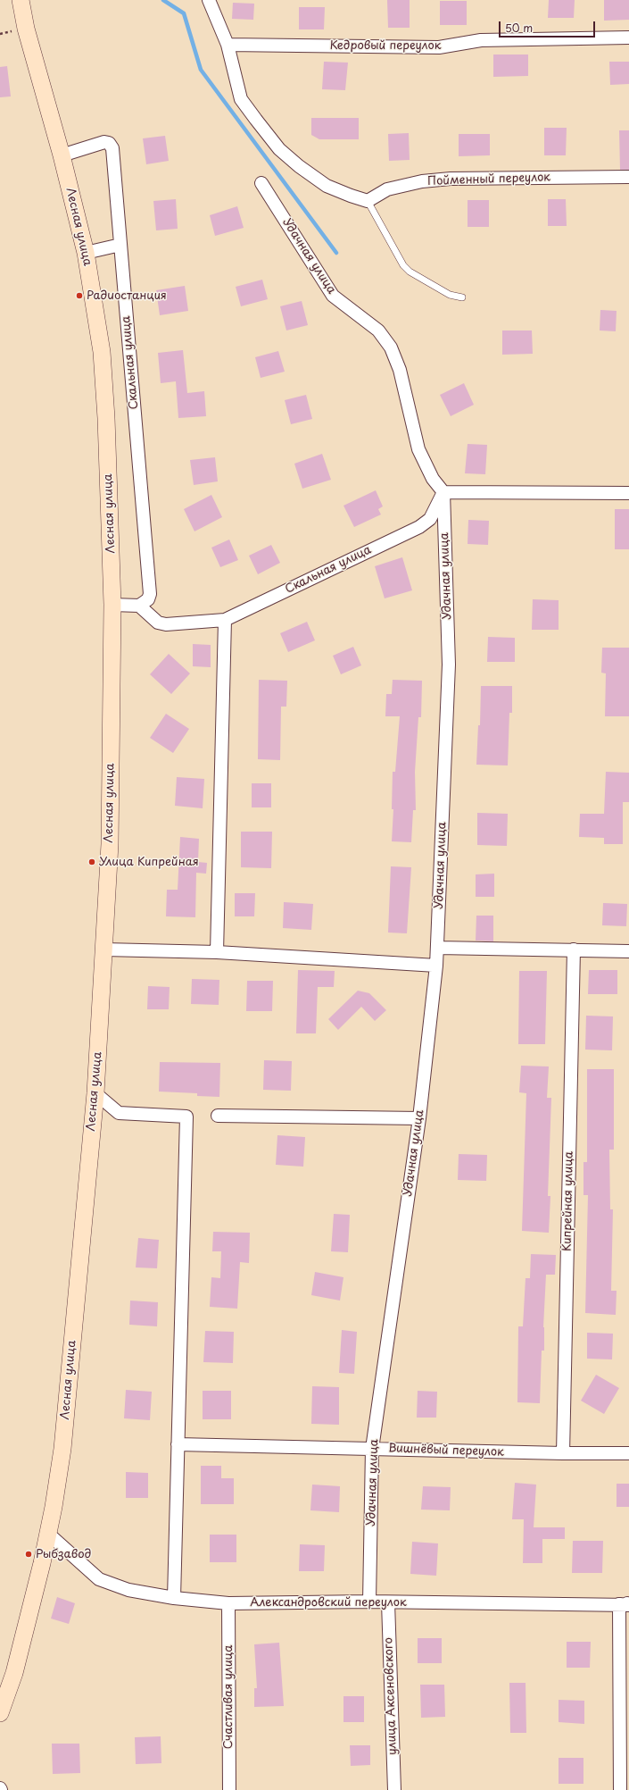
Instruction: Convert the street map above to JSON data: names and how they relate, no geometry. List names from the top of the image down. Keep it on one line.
{"streets":{"main road":["Лесная улица"],"street":["Кедровый переулок","Пойменный переулок","Удачная улица","Скальная улица","Кипрейная улица","Вишнёвый переулок","Александровский переулок","улица Аксеновского","Счастливая улица"]},"crossings":[["Лесная улица","Скальная улица"],["Лесная улица","Александровский переулок"],["Удачная улица","Скальная улица"],["Удачная улица","Вишнёвый переулок"],["Удачная улица","Александровский переулок"],["Кипрейная улица","Вишнёвый переулок"],["Александровский переулок","улица Аксеновского"],["Александровский переулок","Счастливая улица"]],"places":["Радиостанция","Улица Кипрейная","Рыбзавод"],"scale_bar":"50 m"}
